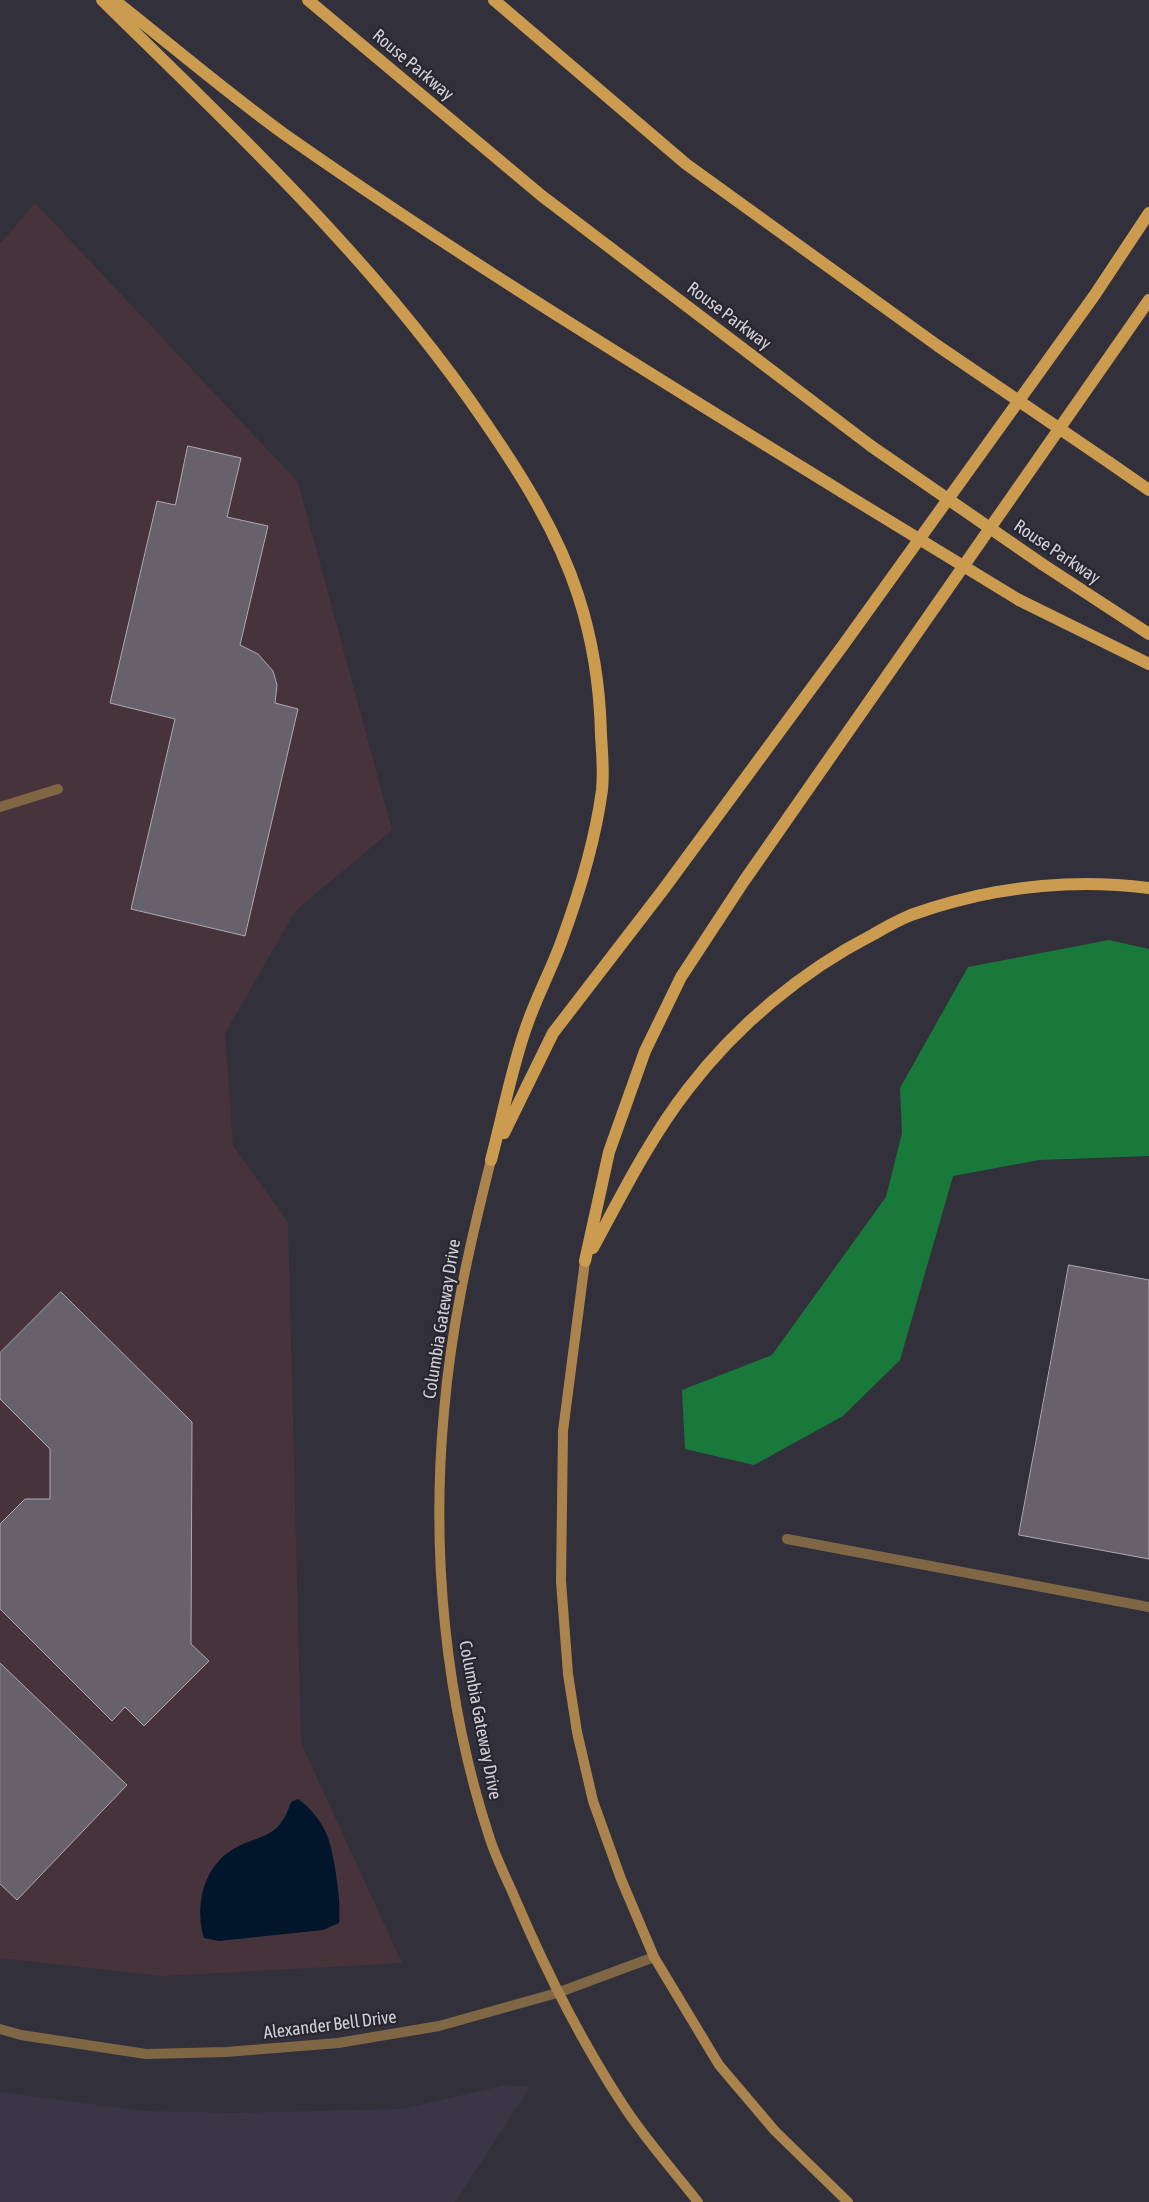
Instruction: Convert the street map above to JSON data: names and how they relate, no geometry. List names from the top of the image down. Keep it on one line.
{"streets":{"main road":["Rouse Parkway"],"street":["Columbia Gateway Drive","Alexander Bell Drive"]},"crossings":[["Columbia Gateway Drive","Alexander Bell Drive"]]}
